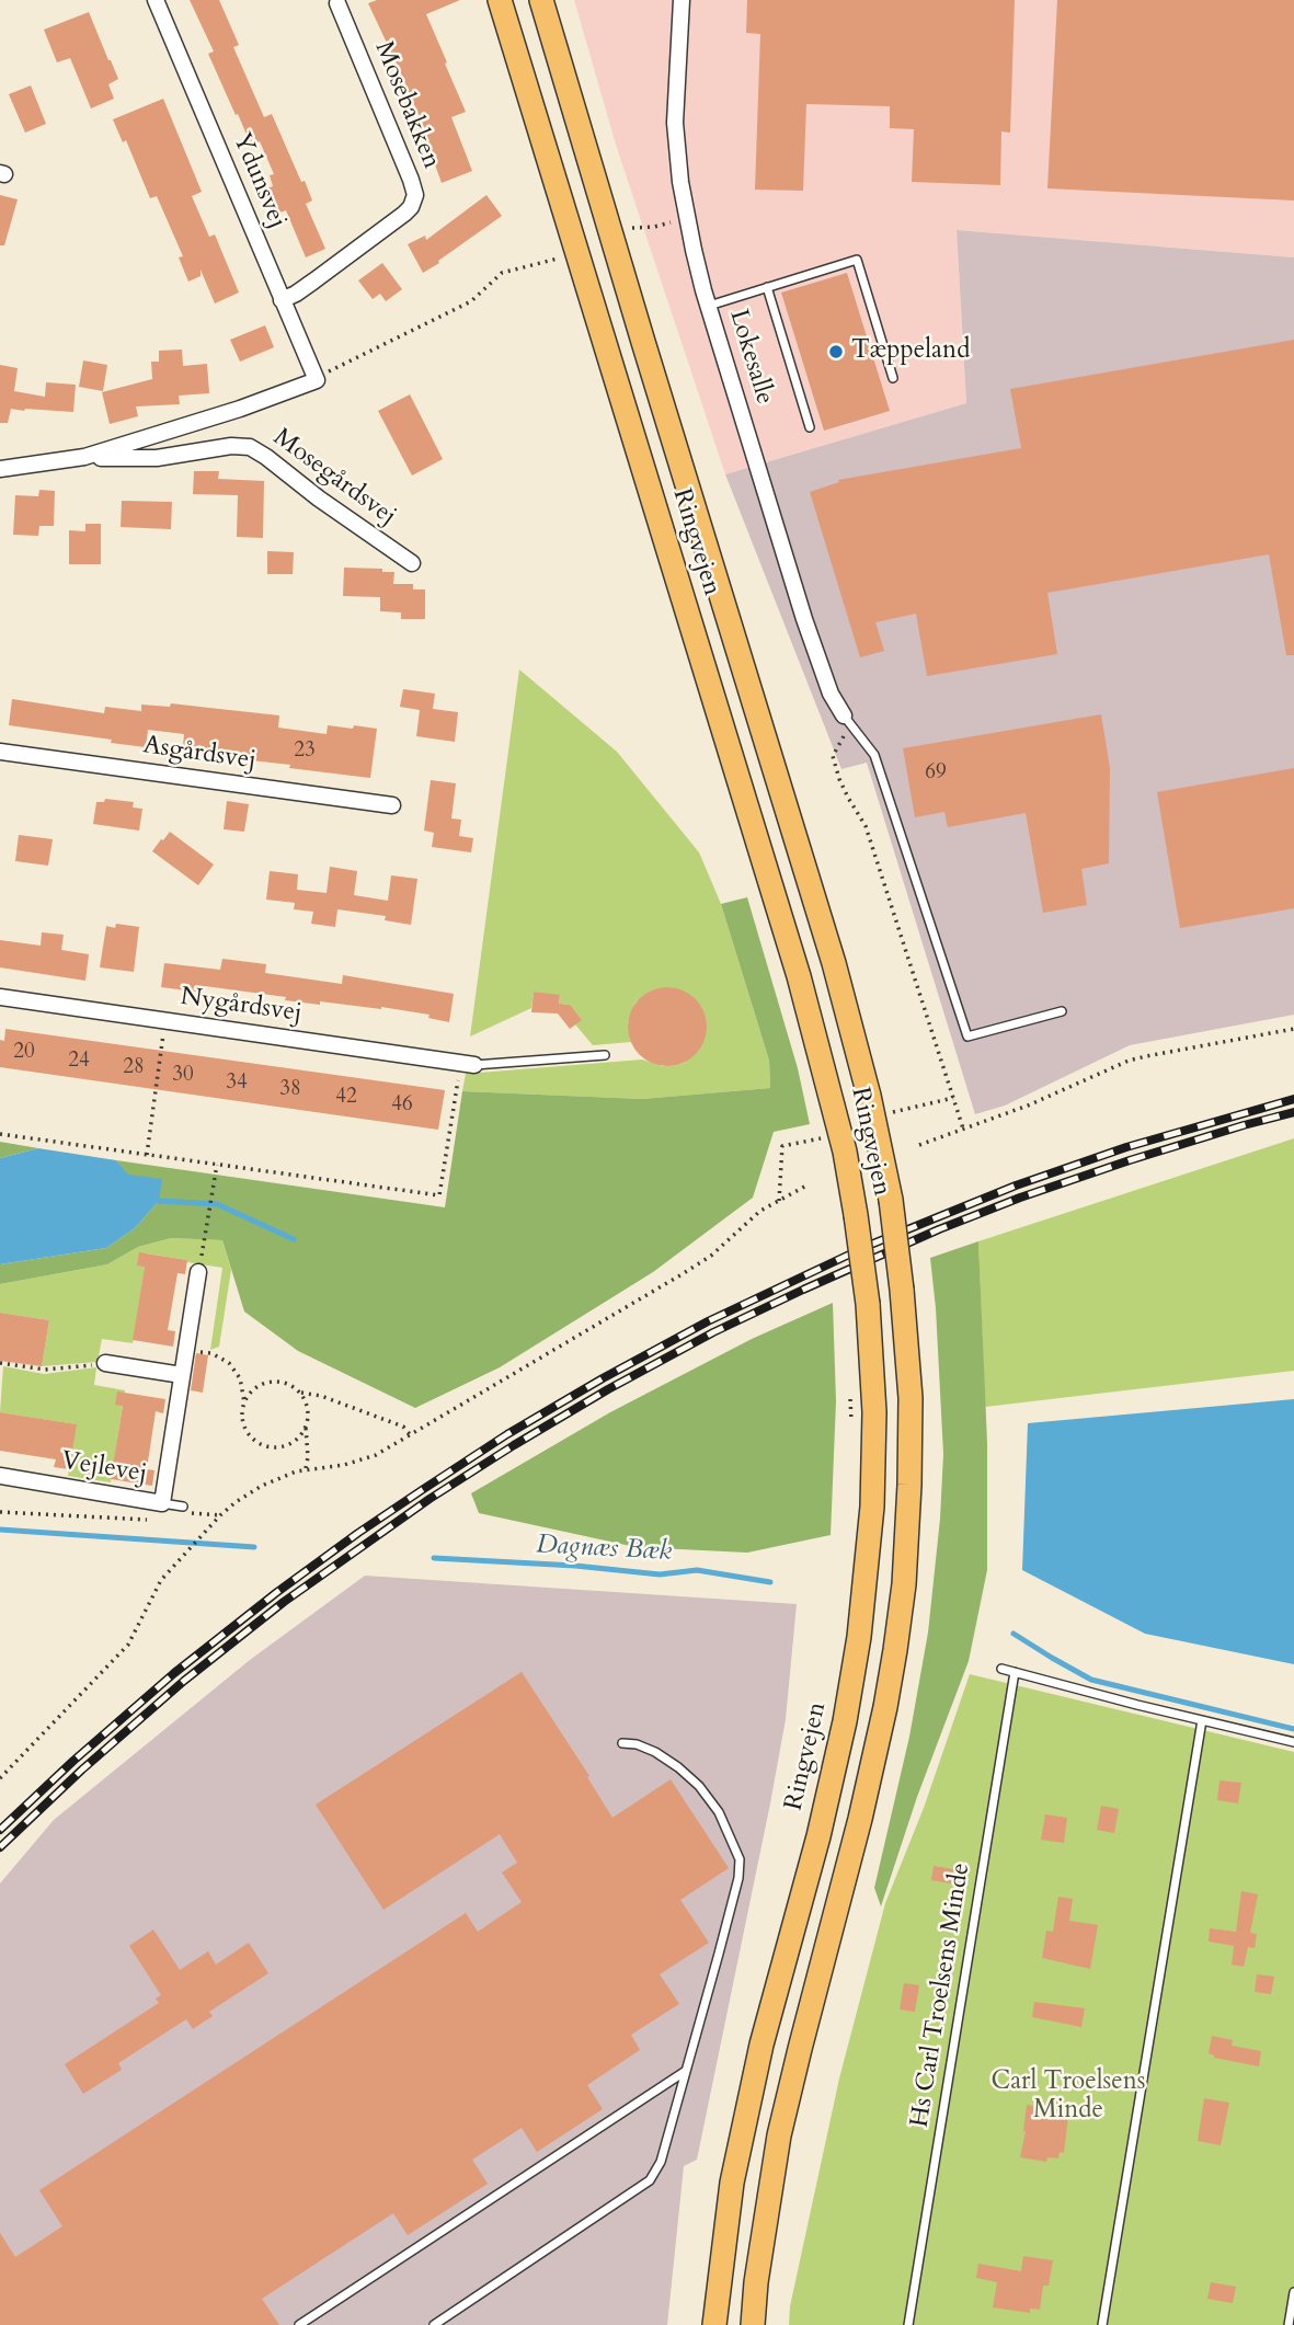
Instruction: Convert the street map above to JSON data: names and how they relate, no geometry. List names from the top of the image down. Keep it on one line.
{"streets":{"main road":["Ringvejen"],"street":["Mosebakken","Ydunsvej","Lokesalle","Mosegårdsvej","Asgårdsvej","Nygårdsvej","Vejlevej"],"lane":["Hs Carl Troelsens Minde"]},"crossings":[["Mosebakken","Ydunsvej"],["Ydunsvej","Mosegårdsvej"]],"water":["Dagnæs Bæk"],"parks":["Carl Troelsens Minde"],"places":["Tæppeland"],"house_numbers":["23","69","20","24","28","30","34","38","42","46"]}
